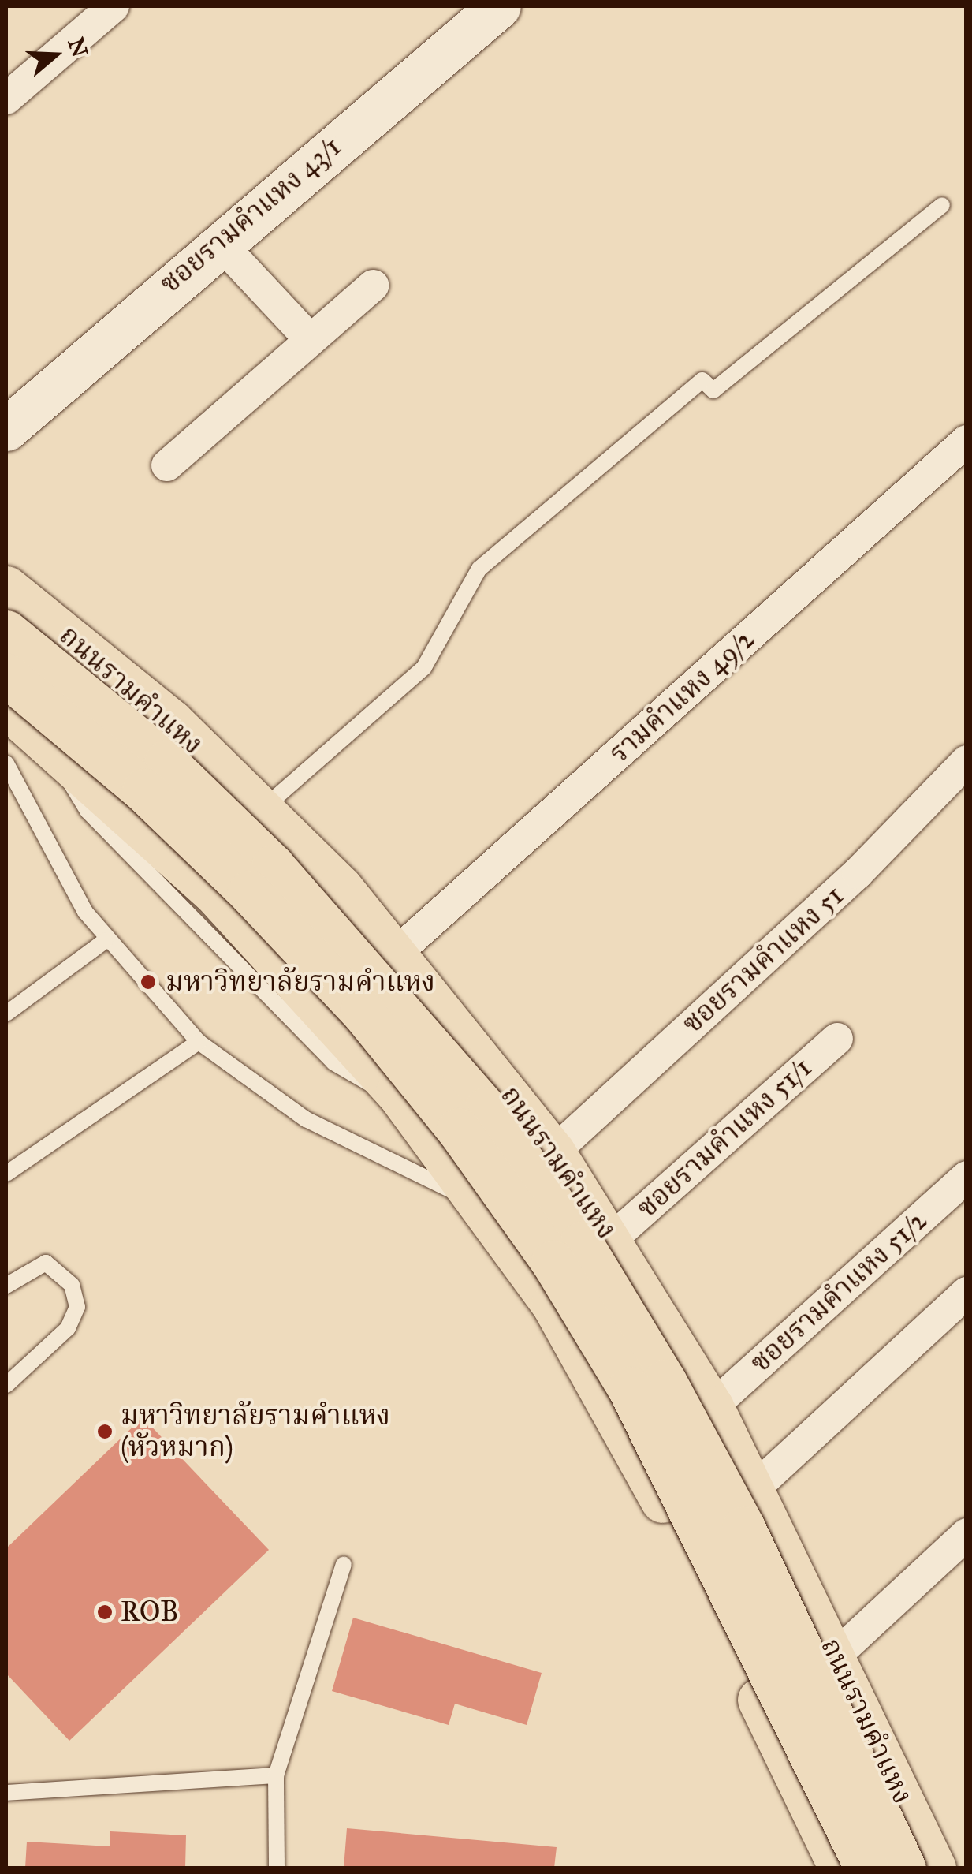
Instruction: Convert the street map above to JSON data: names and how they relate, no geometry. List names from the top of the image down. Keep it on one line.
{"streets":{"main road":["ถนนรามคำแหง"],"street":["ซอยรามคำแหง 43/1","รามคำแหง 49/2","ซอยรามคำแหง 51","ซอยรามคำแหง 51/1","ซอยรามคำแหง 51/2"]},"crossings":[["ถนนรามคำแหง","รามคำแหง 49/2"],["ถนนรามคำแหง","ซอยรามคำแหง 51"],["ถนนรามคำแหง","ซอยรามคำแหง 51/1"],["ถนนรามคำแหง","ซอยรามคำแหง 51/2"]],"places":["มหาวิทยาลัยรามคำแหง","มหาวิทยาลัยรามคำแหง (หัวหมาก)","ROB"],"north":"right"}
